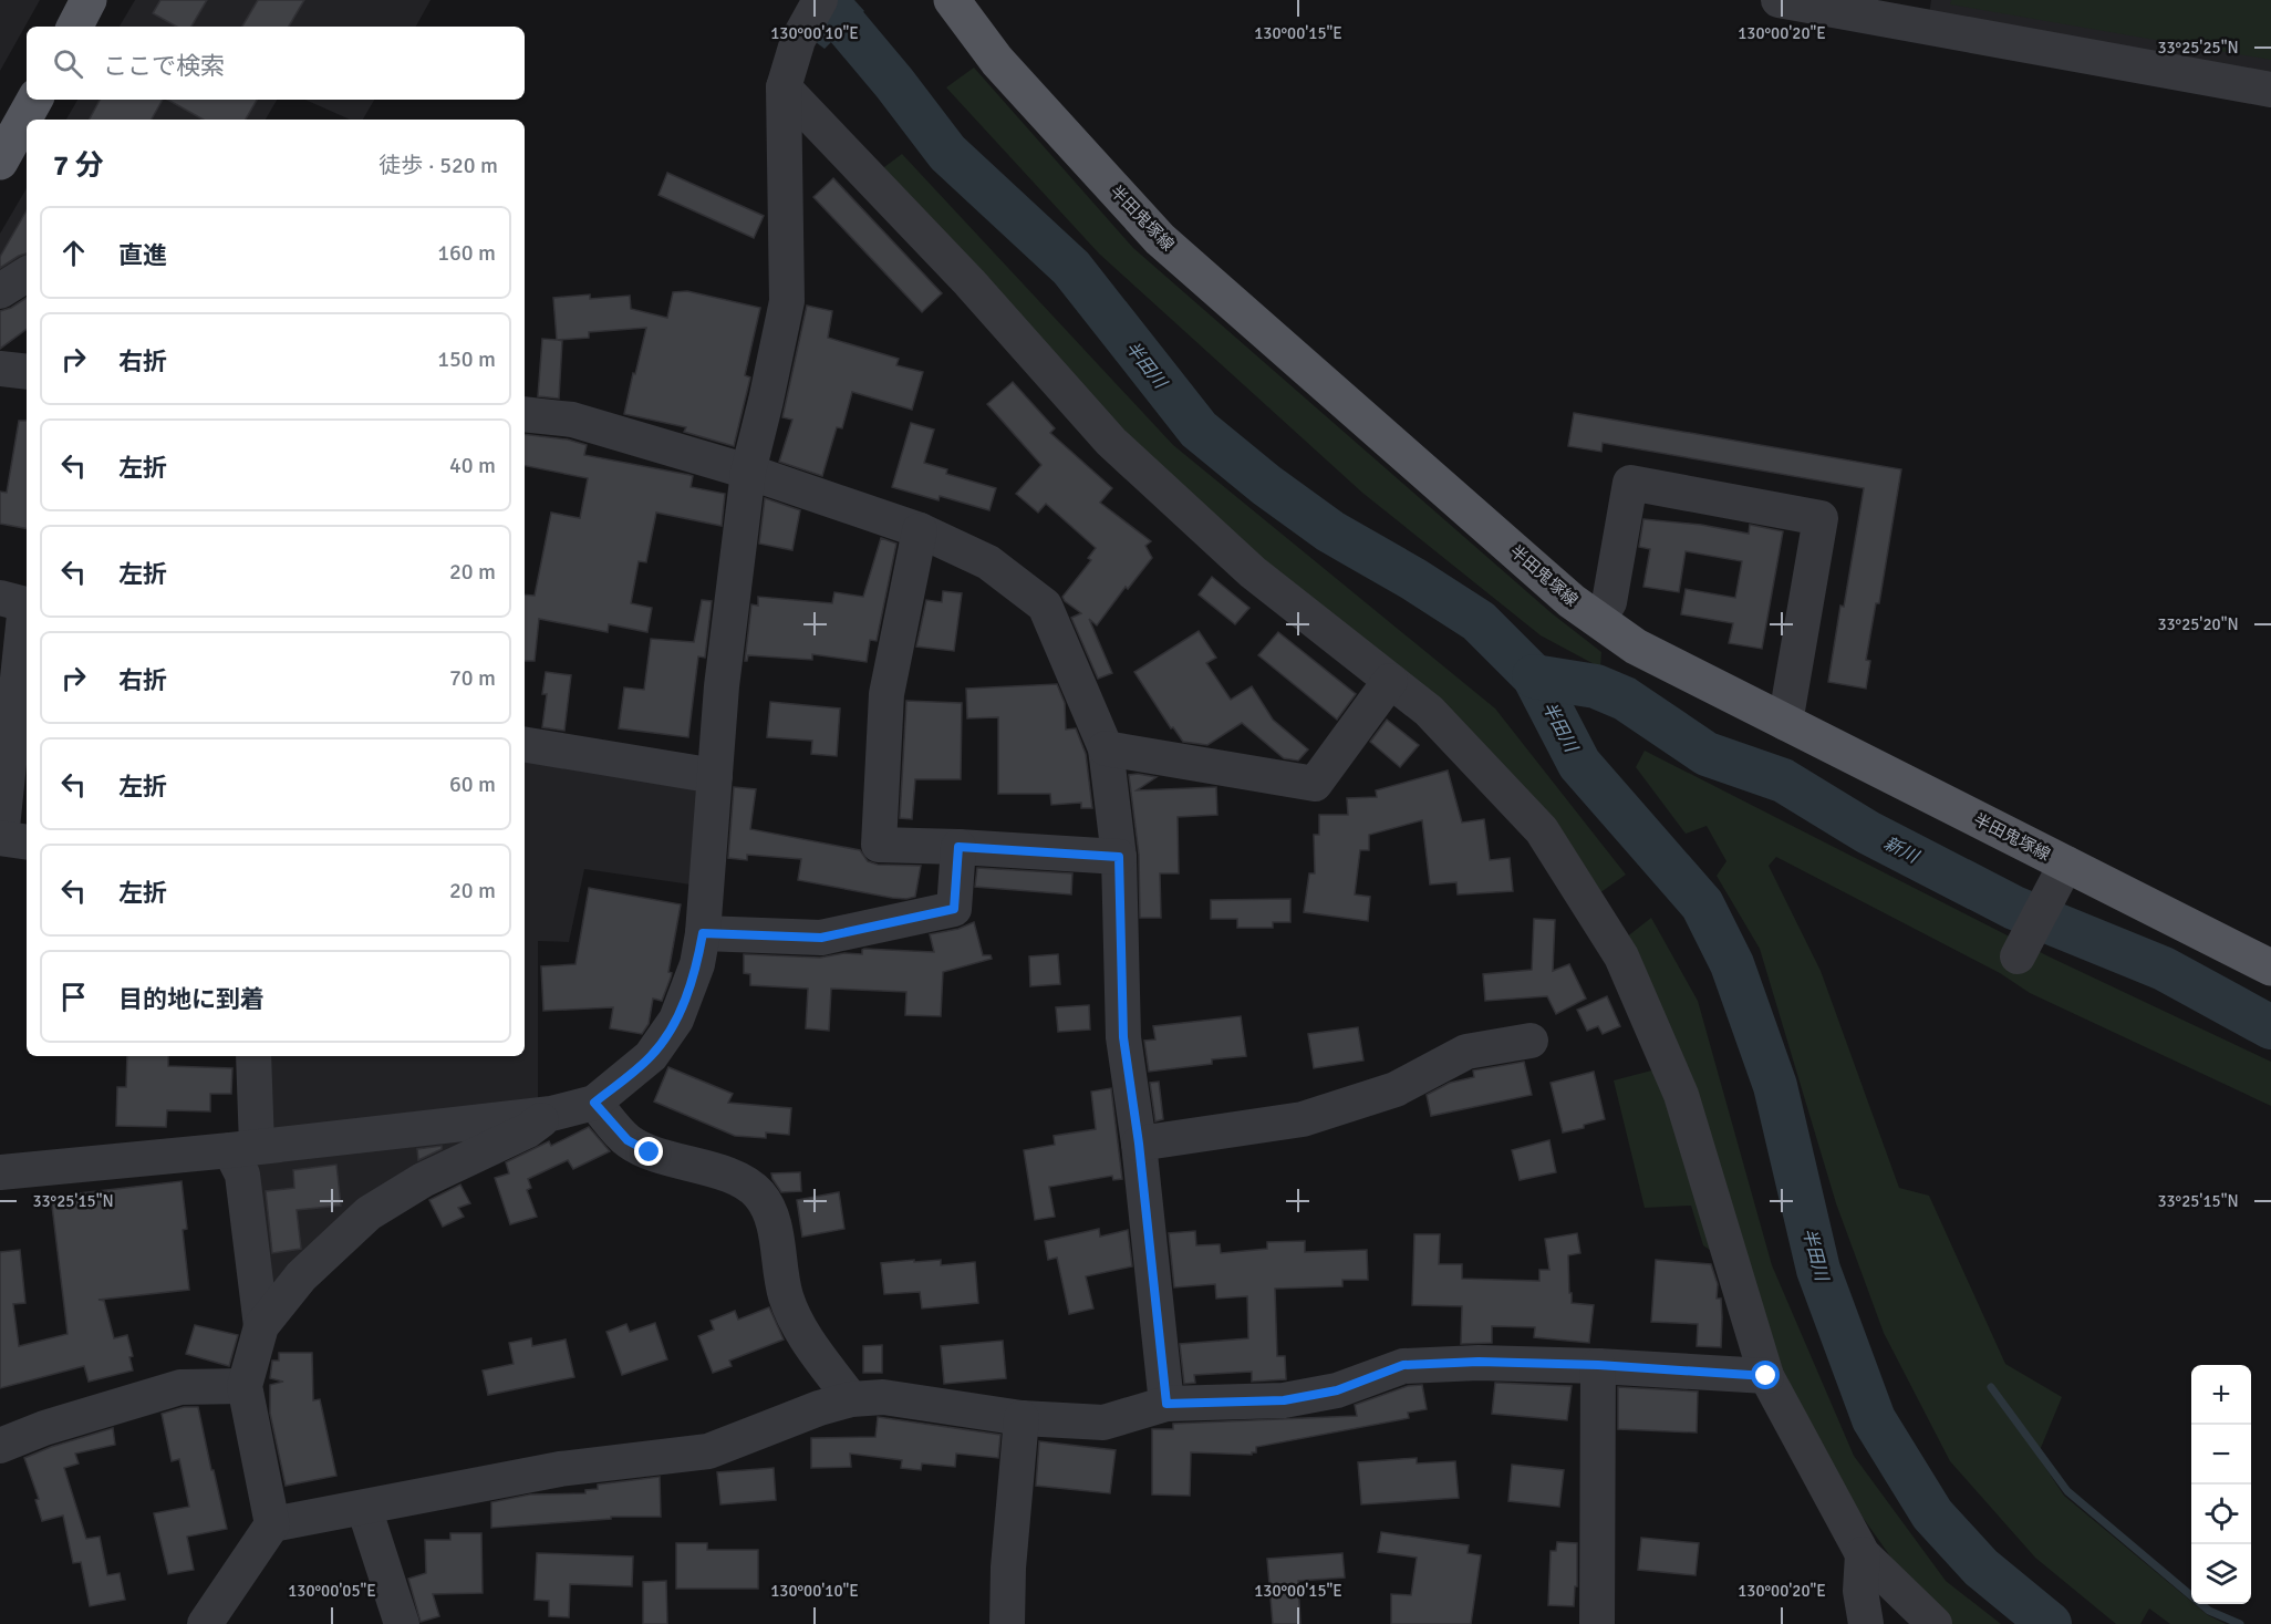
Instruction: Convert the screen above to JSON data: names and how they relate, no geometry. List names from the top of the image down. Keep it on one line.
{"streets":{"main road":["半田鬼塚線"]},"water":["半田川","新川"],"page":{"search":"ここで検索","heading":["7 分","徒歩 · 520 m"],"list":[["直進","160 m"],["右折","150 m"],["左折","40 m"],["左折","20 m"],["右折","70 m"],["左折","60 m"],["左折","20 m"],"目的地に到着"],"map_buttons":["+","−"]},"coordinates":["130°00'10\"E","130°00'15\"E","130°00'20\"E","33°25'25\"N","33°25'20\"N","33°25'15\"N","130°00'05\"E"]}
